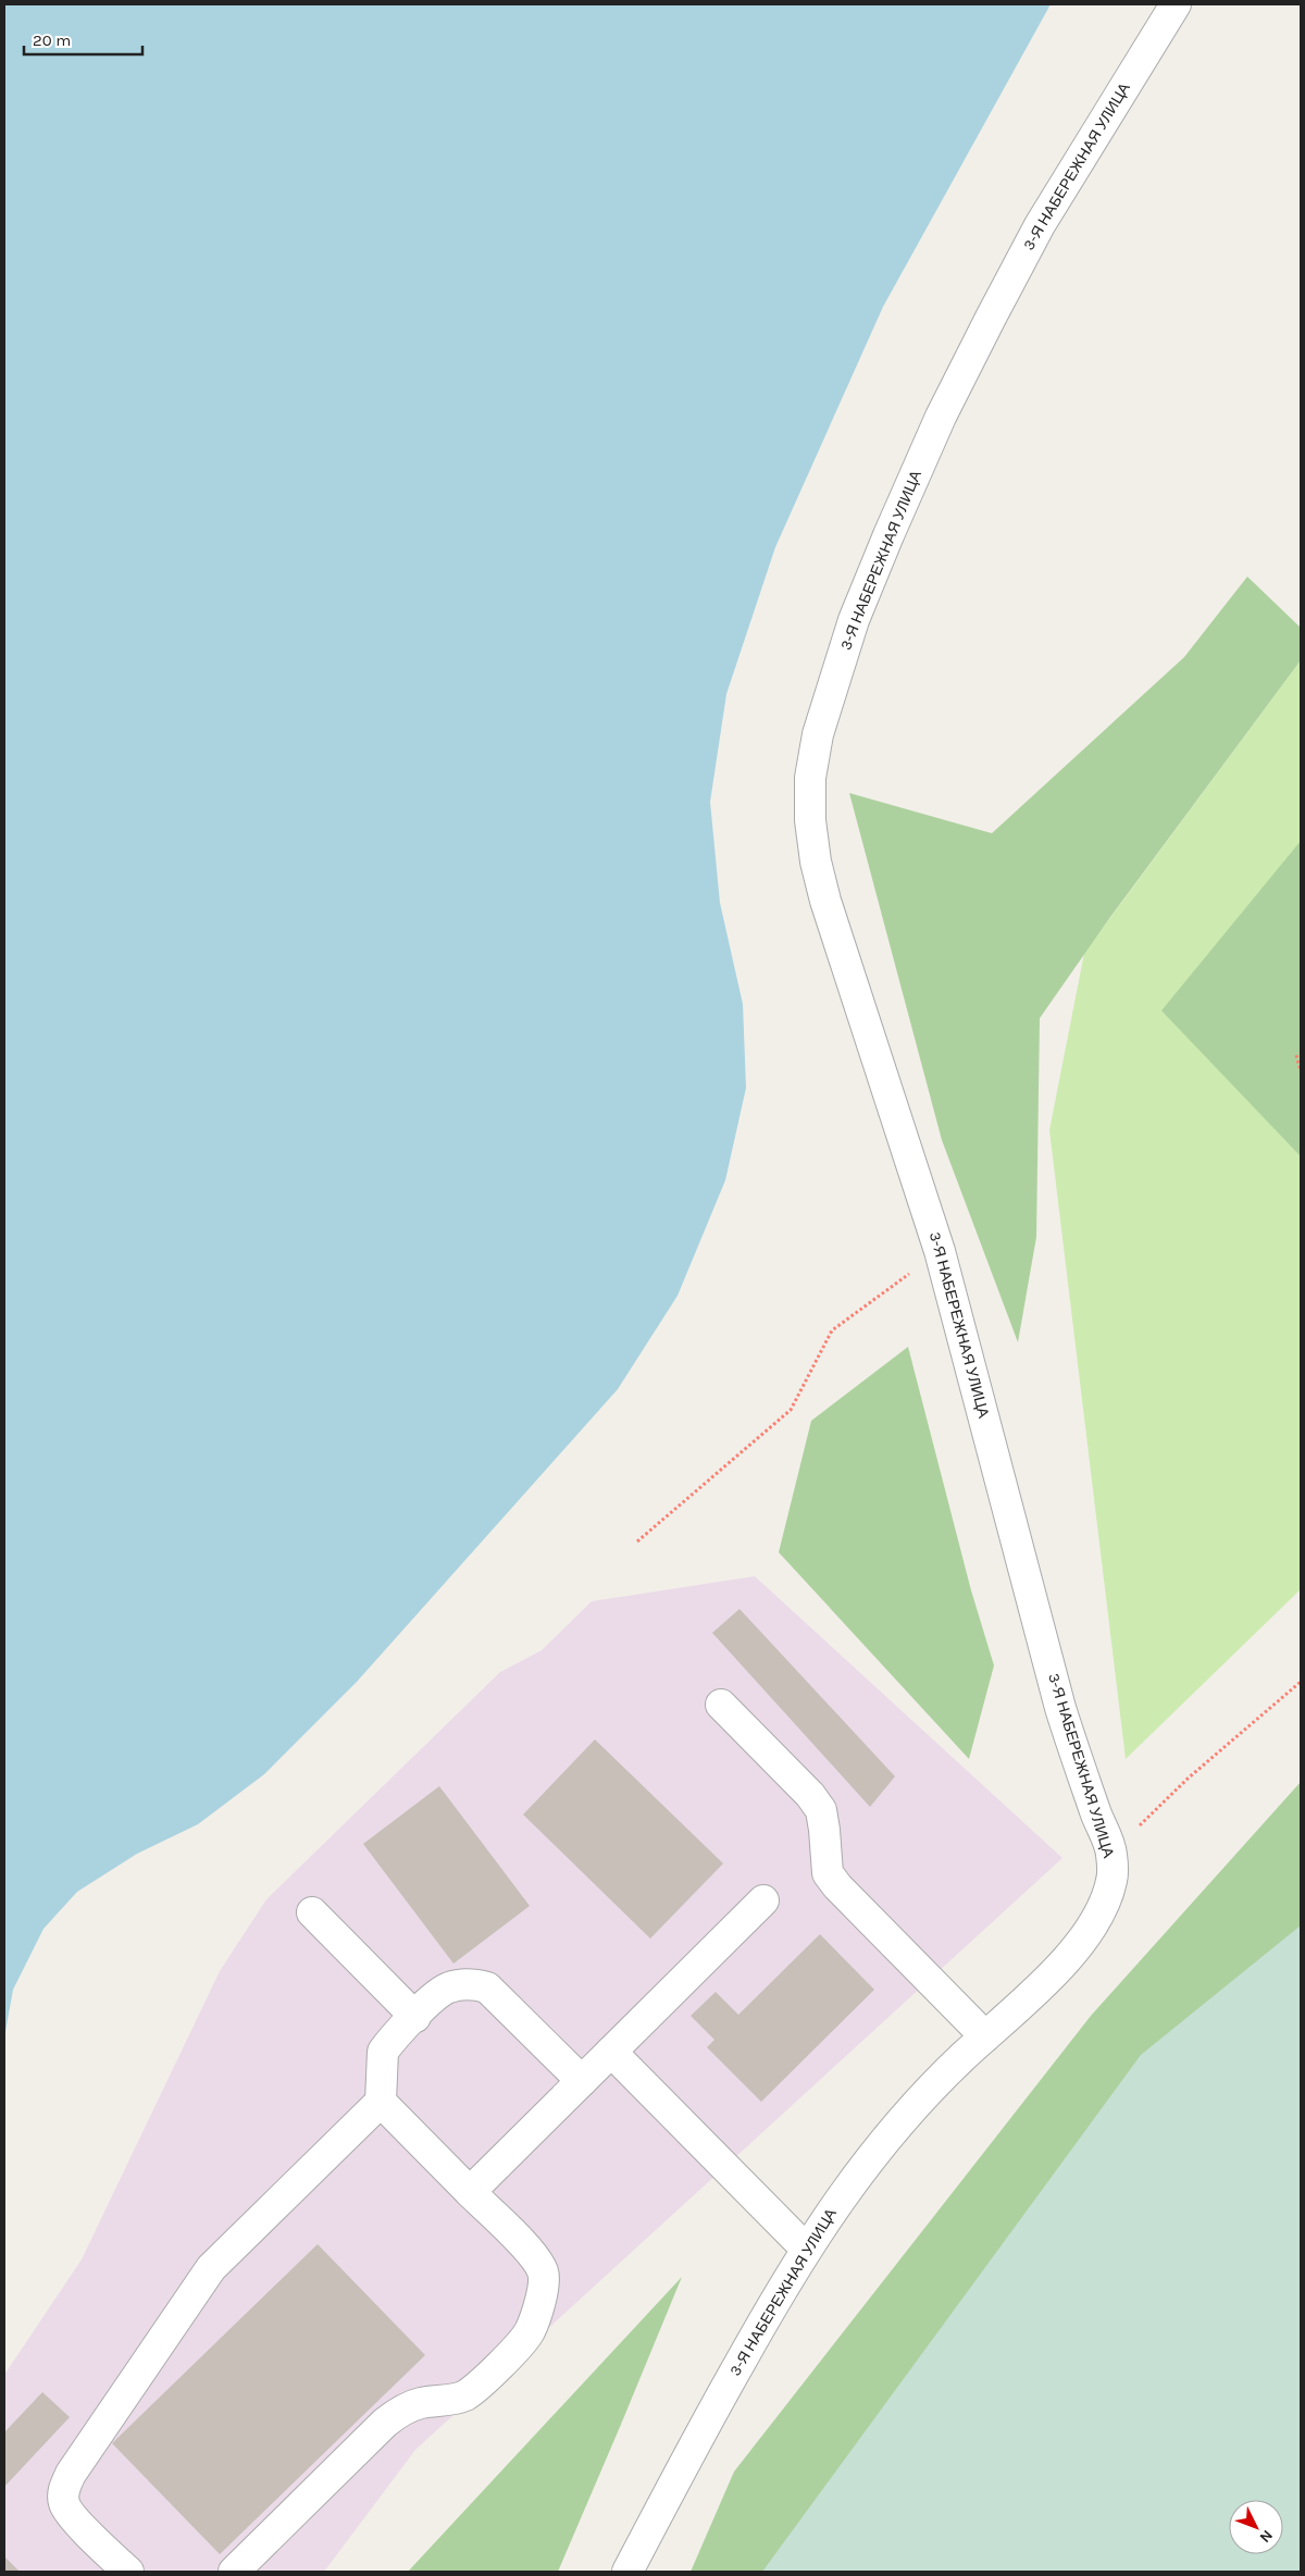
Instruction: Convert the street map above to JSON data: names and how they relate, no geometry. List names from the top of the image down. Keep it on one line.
{"streets":{"street":["3-Я НАБЕРЕЖНАЯ УЛИЦА"]},"scale_bar":"20 m","north":"bottom right"}
